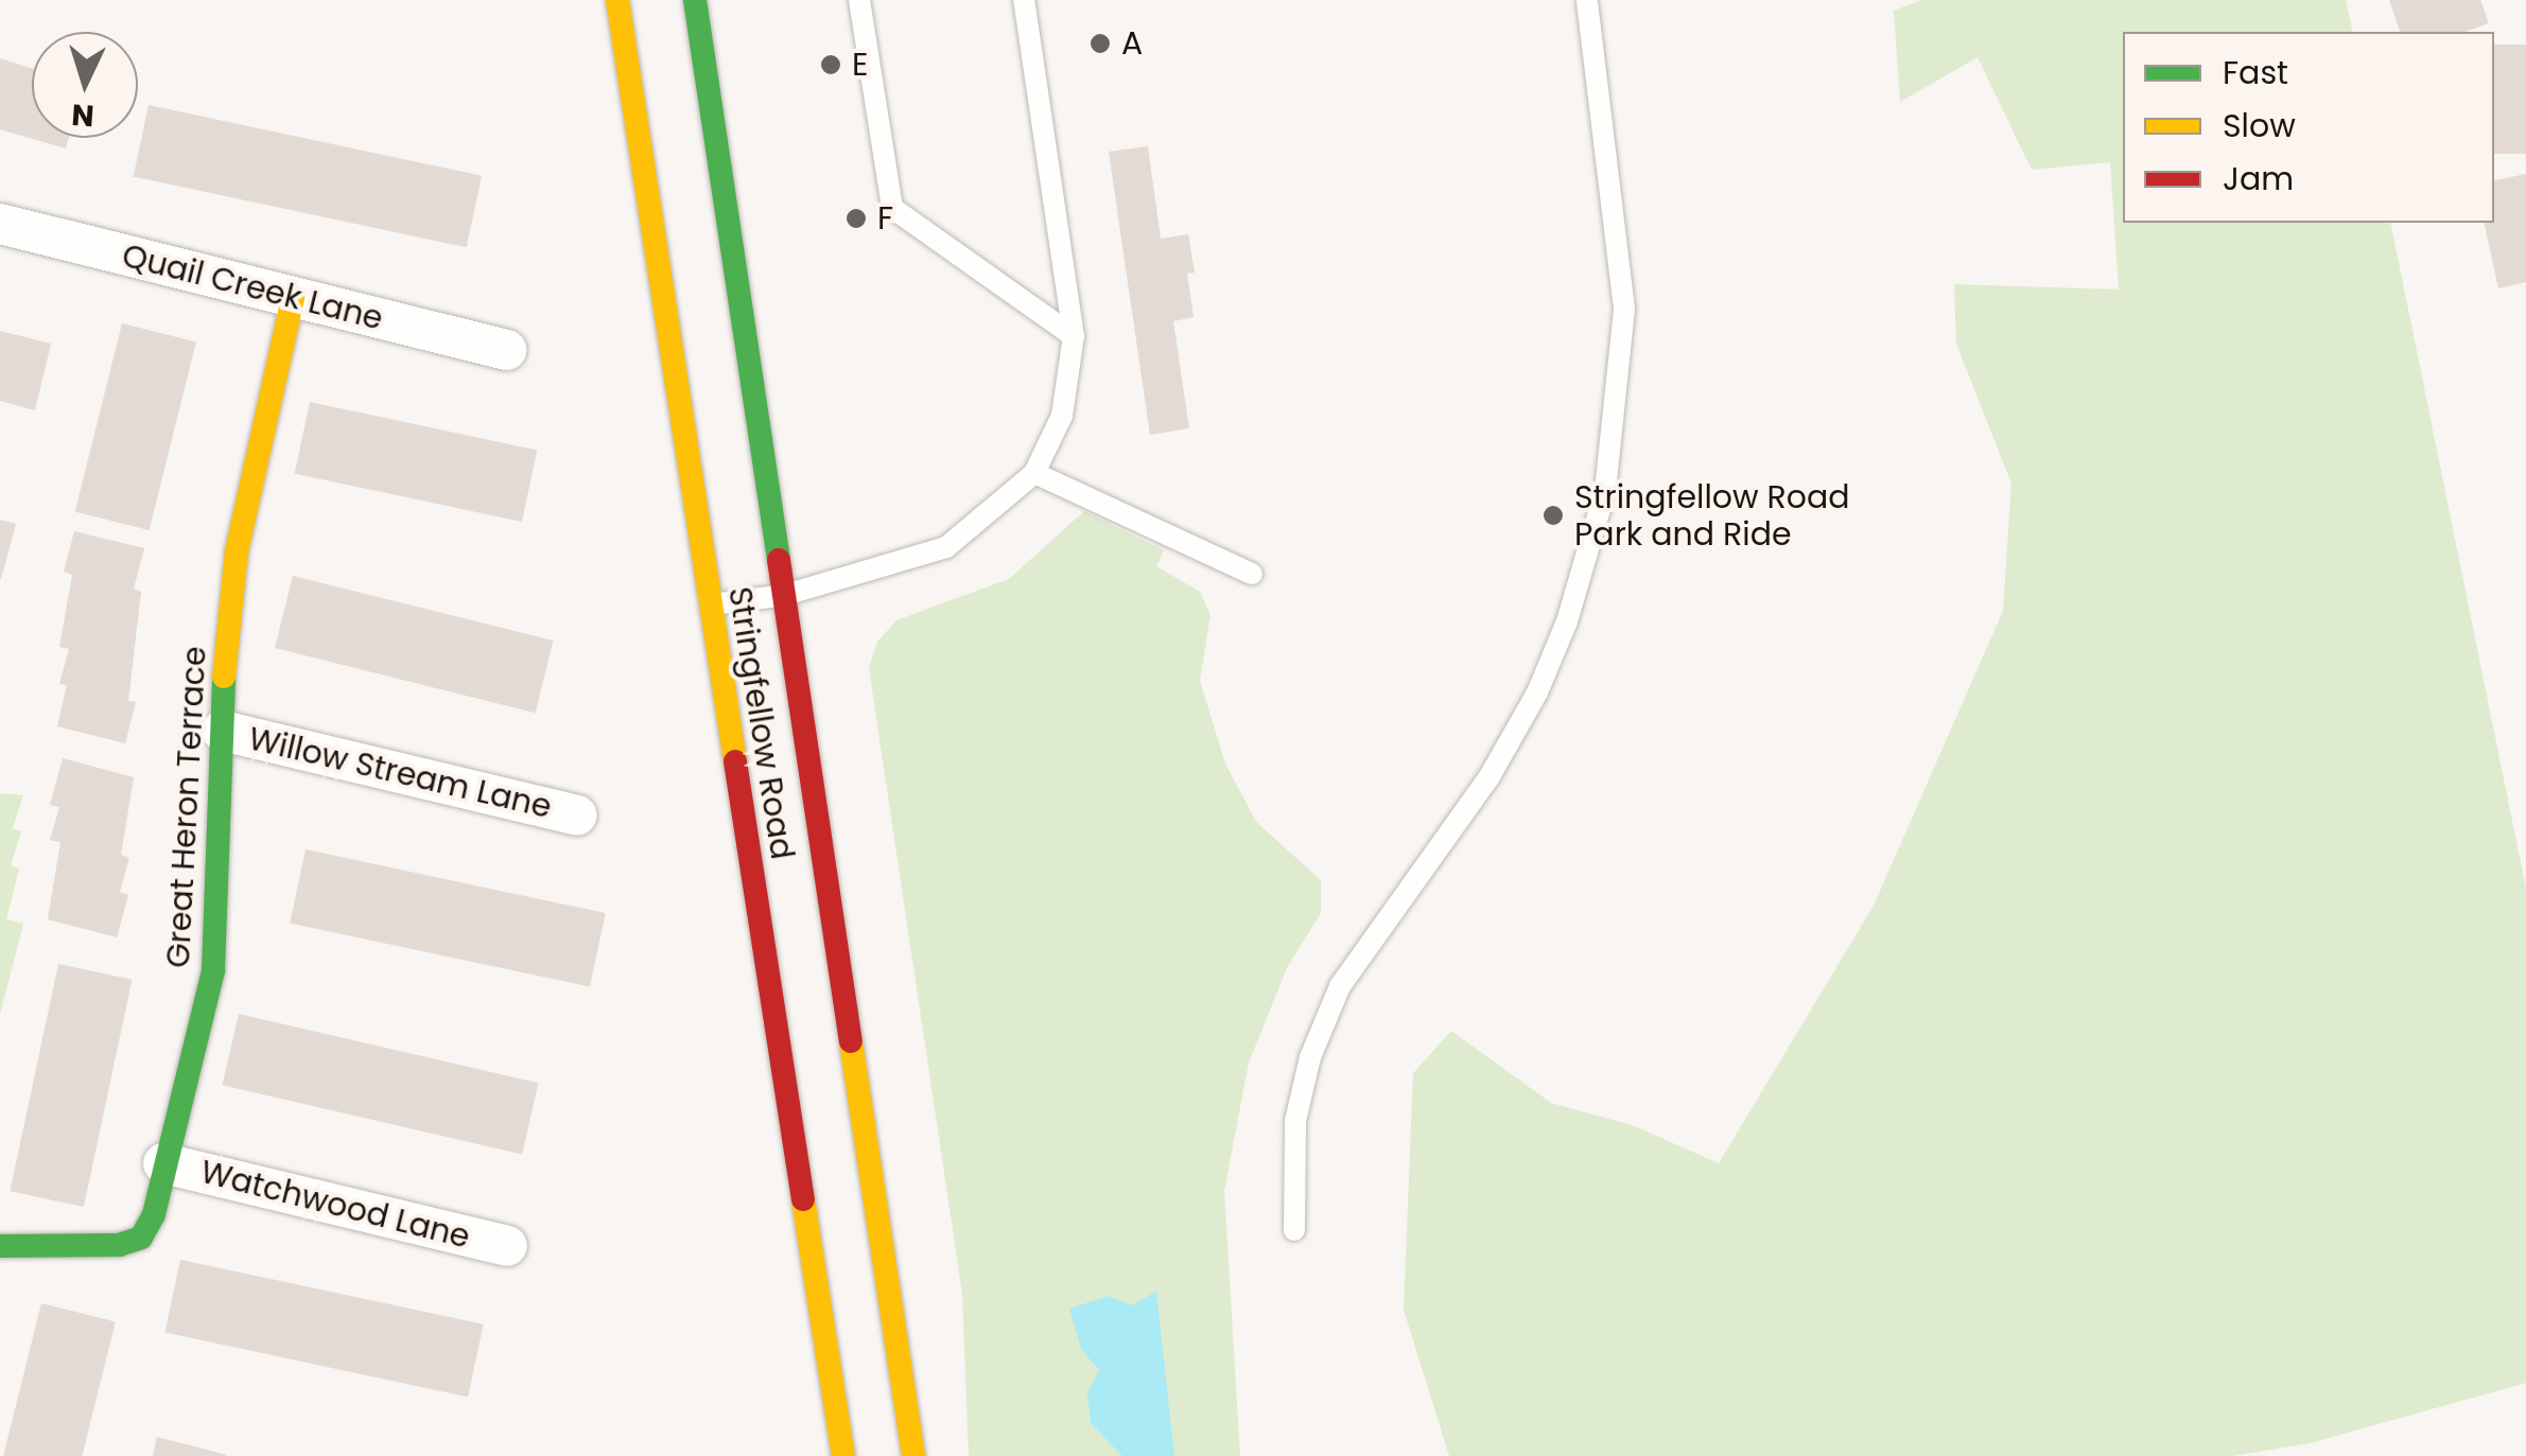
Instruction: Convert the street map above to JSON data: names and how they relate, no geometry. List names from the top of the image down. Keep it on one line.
{"streets":{"main road":["Stringfellow Road","Great Heron Terrace"],"street":["Quail Creek Lane","Willow Stream Lane","Watchwood Lane"]},"crossings":[["Quail Creek Lane","Great Heron Terrace"],["Willow Stream Lane","Great Heron Terrace"],["Great Heron Terrace","Watchwood Lane"]],"places":["A","E","F","Stringfellow Road Park and Ride"],"legend":["Fast","Slow","Jam"],"north":"bottom"}
